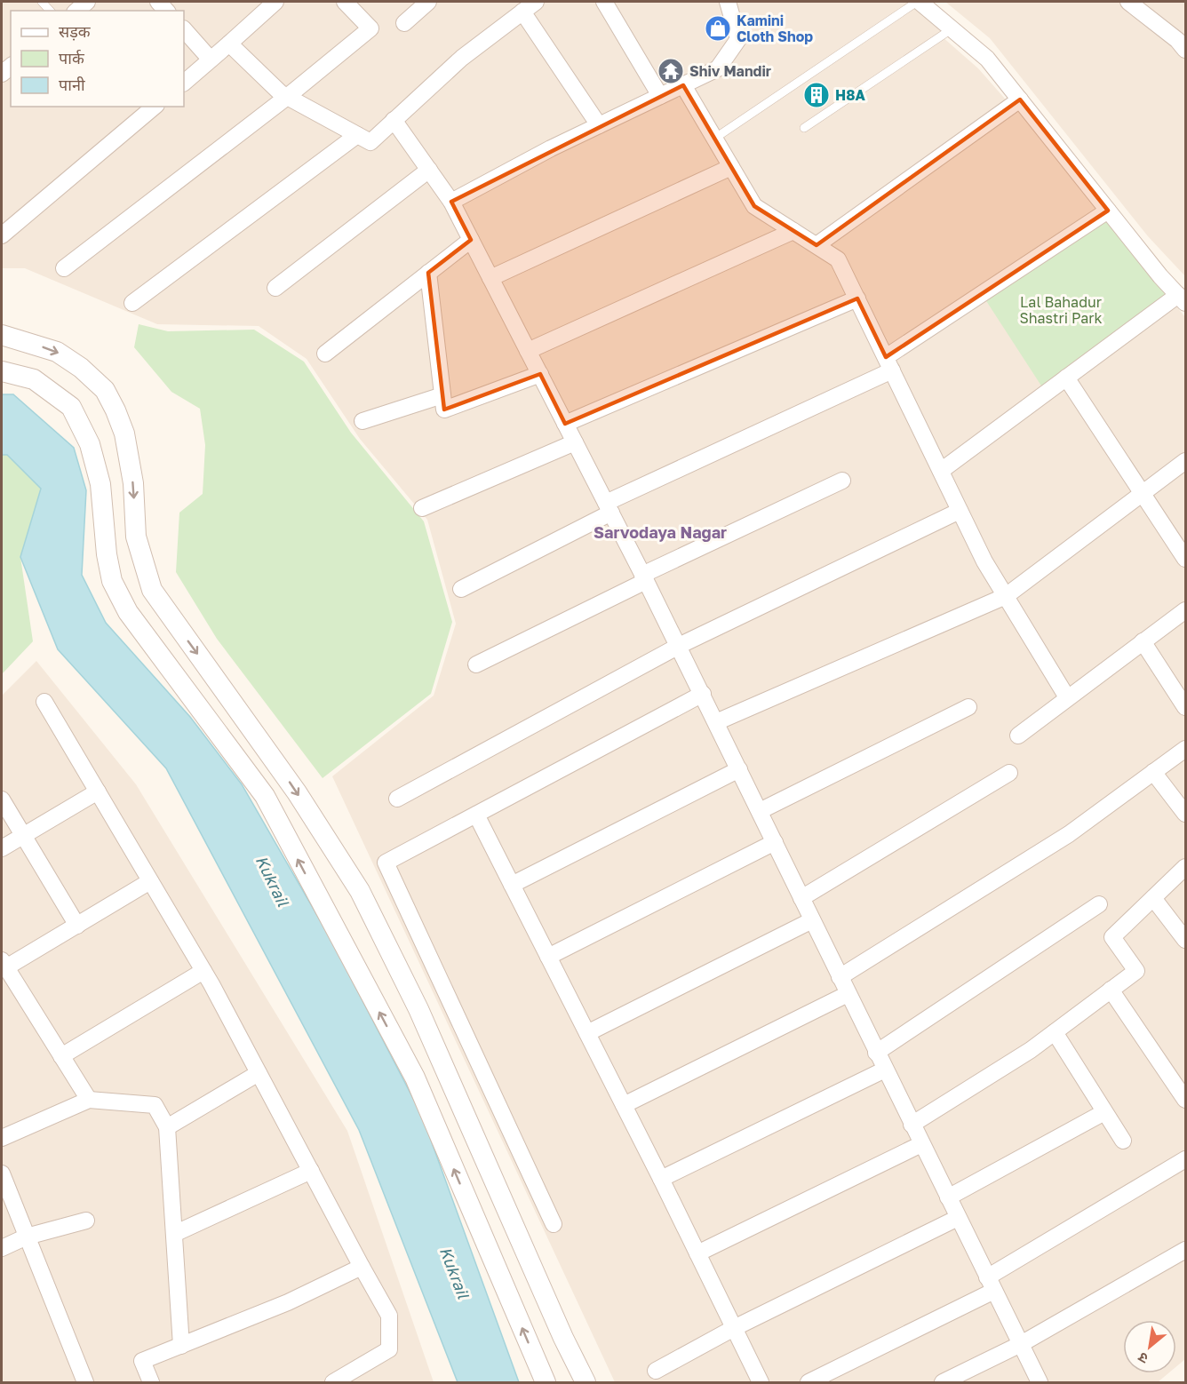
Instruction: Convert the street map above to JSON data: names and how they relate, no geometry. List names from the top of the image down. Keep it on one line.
{"districts":["Sarvodaya Nagar"],"water":["Kukrail"],"parks":["Lal Bahadur Shastri Park"],"places":{"shop":["Kamini Cloth Shop"],"temple":["Shiv Mandir"],"building":["H8A"]},"legend":["सड़क","पार्क","पानी"],"north":"bottom left"}
